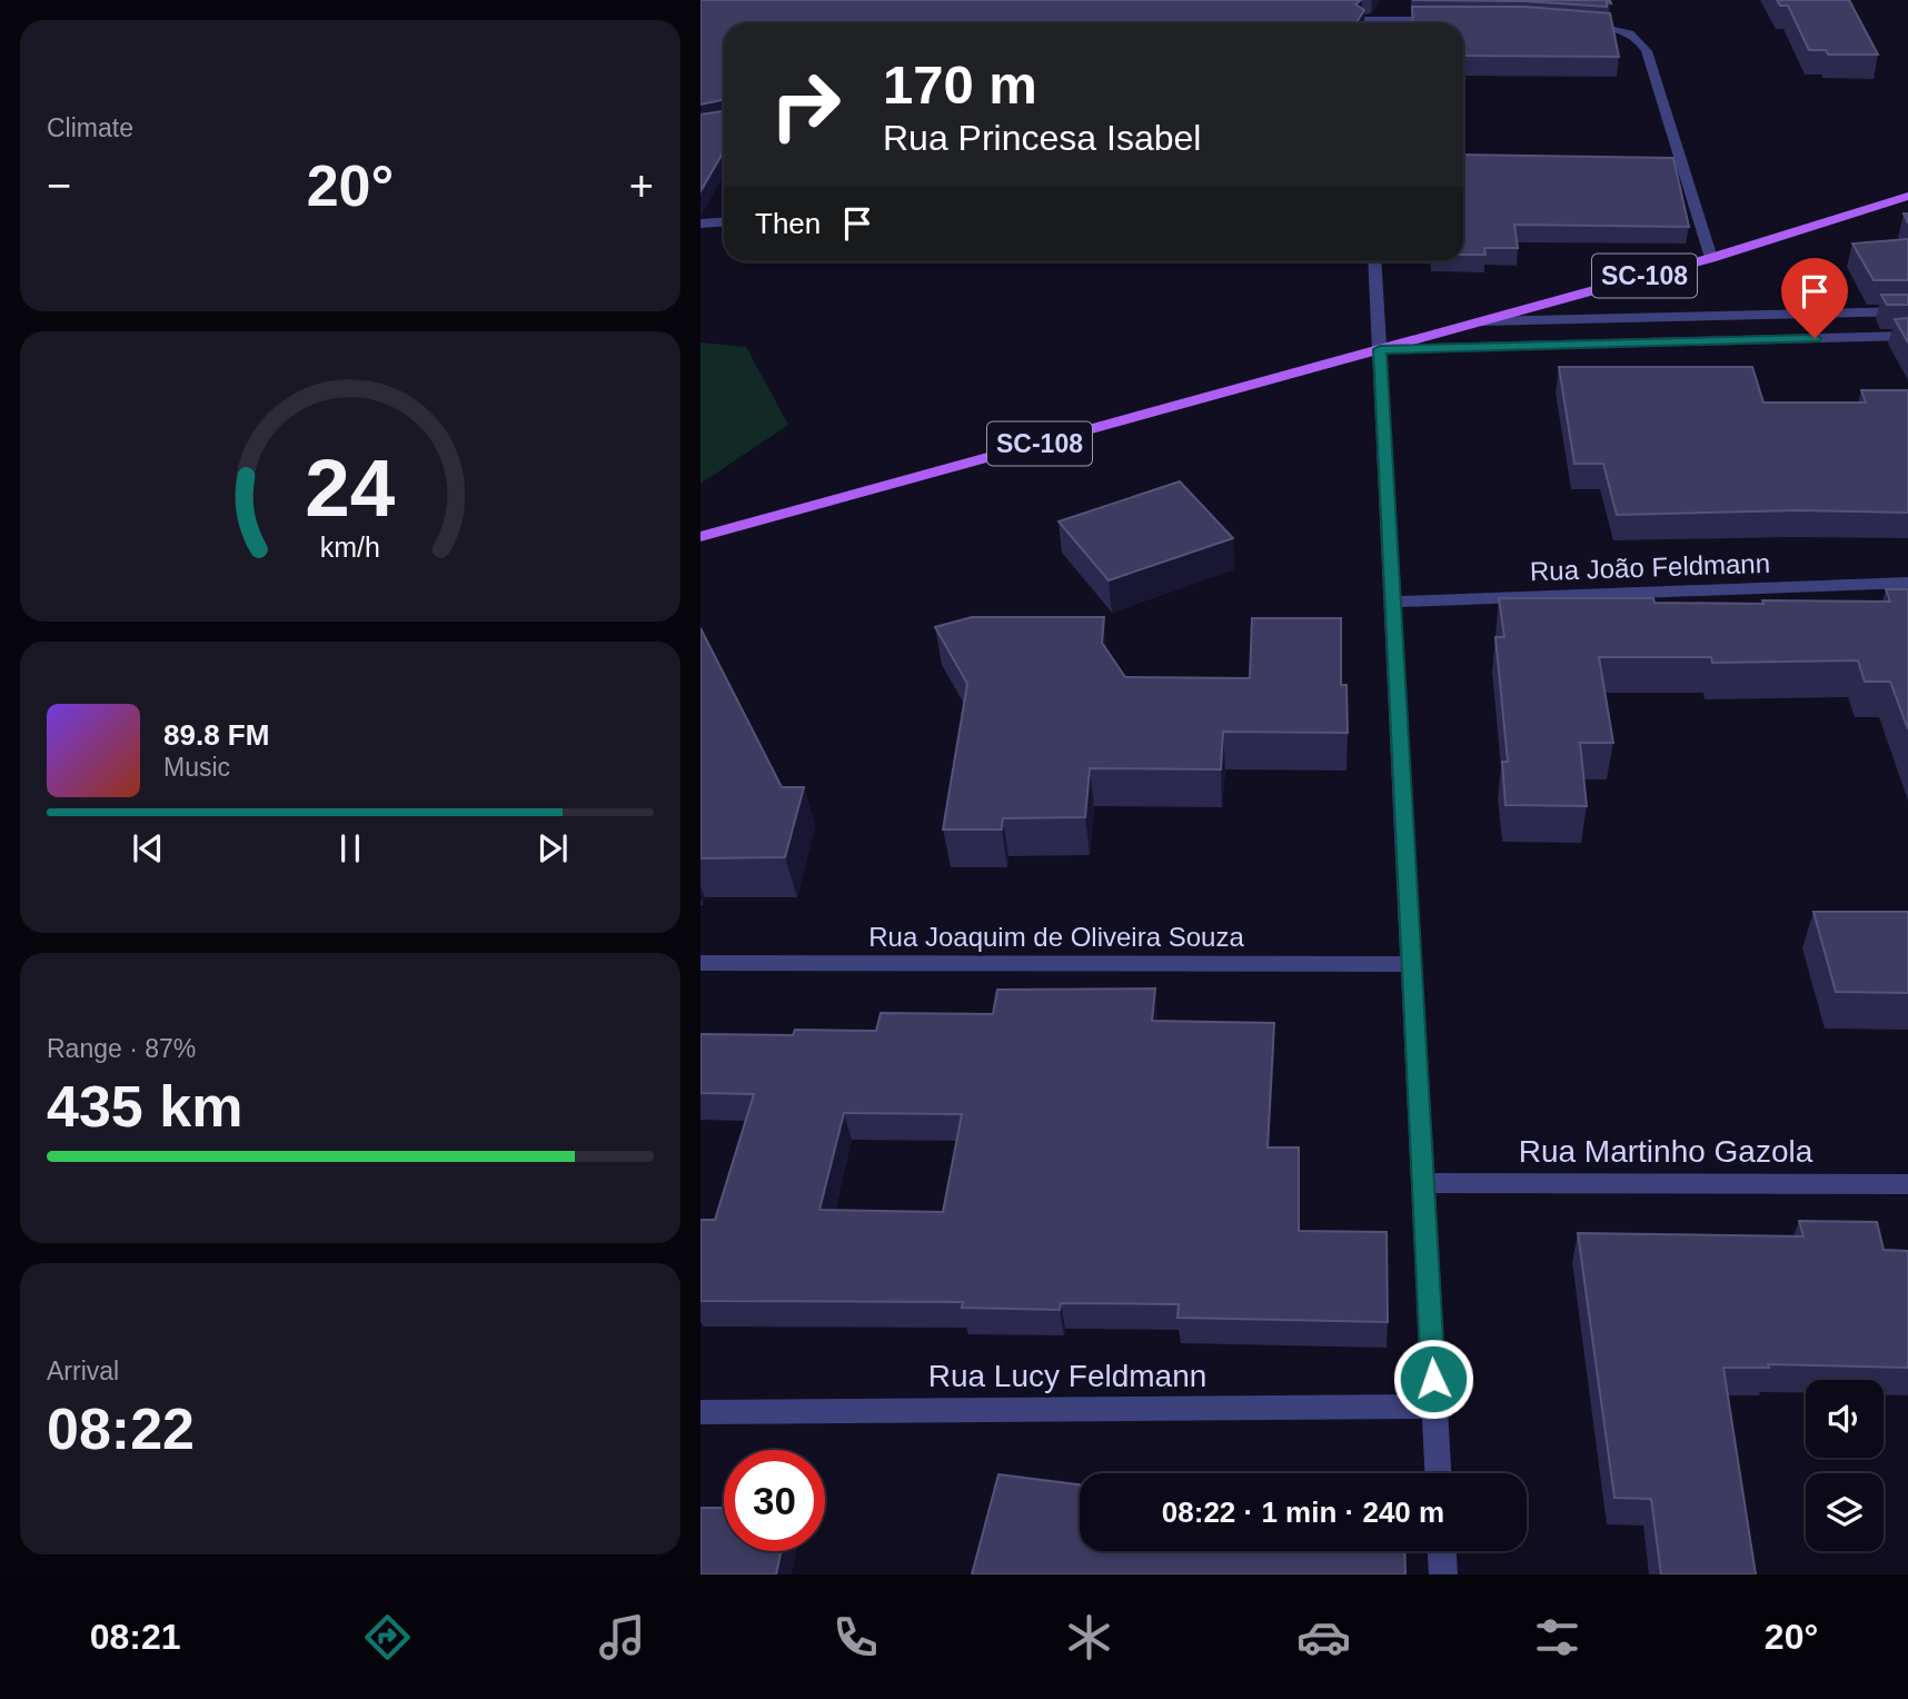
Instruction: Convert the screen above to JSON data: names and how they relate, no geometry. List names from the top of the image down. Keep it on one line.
{"streets":{"main road":["SC-108"],"street":["Rua João Feldmann","Rua Joaquim de Oliveira Souza","Rua Martinho Gazola","Rua Lucy Feldmann"]},"page":{"tile":["Climate",["Range · 87%","435 km"],["Arrival","08:22"]],"turn":["170 m","Rua Princesa Isabel"],"heat":["−","20°","+"],"then":"Then","song":["89.8 FM","Music"],"limit":"30","trip":"08:22 · 1 min · 240 m","tabs":["08:21","20°"],"gauge":["24","km/h"]}}
